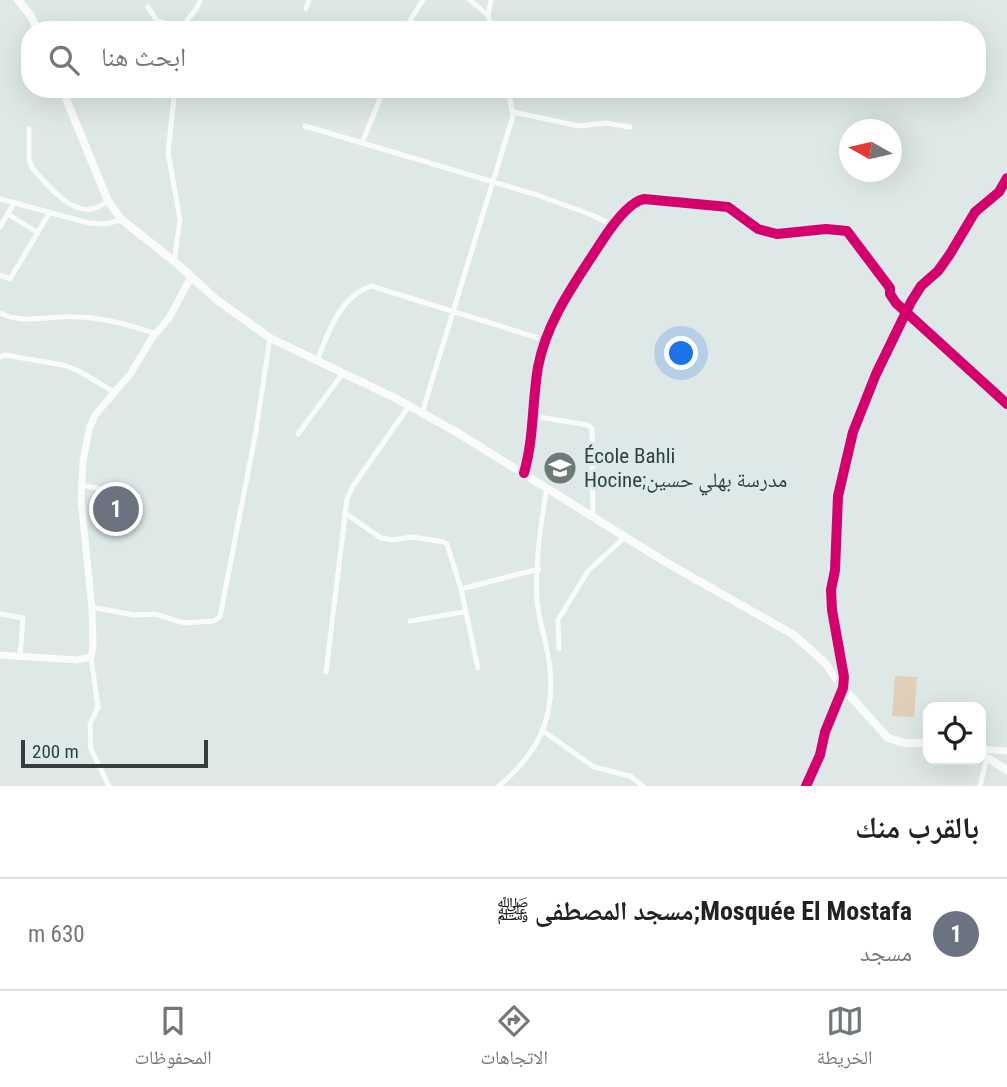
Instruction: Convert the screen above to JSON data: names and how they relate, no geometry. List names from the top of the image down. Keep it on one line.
{"places":{"school or university":["École Bahli Hocine;مدرسة بهلي حسين"]},"scale_bar":"200 m","north":"left","page":{"search":"ابحث هنا","pins":"1","scale":"200 m","heading":"بالقرب منك","list":[{"mark":"1","name":"Mosquée El Mostafa;مسجد المصطفى ﷺ","note":"مسجد","value":"630 m"}],"nav":["الخريطة","الاتجاهات","المحفوظات"]}}
